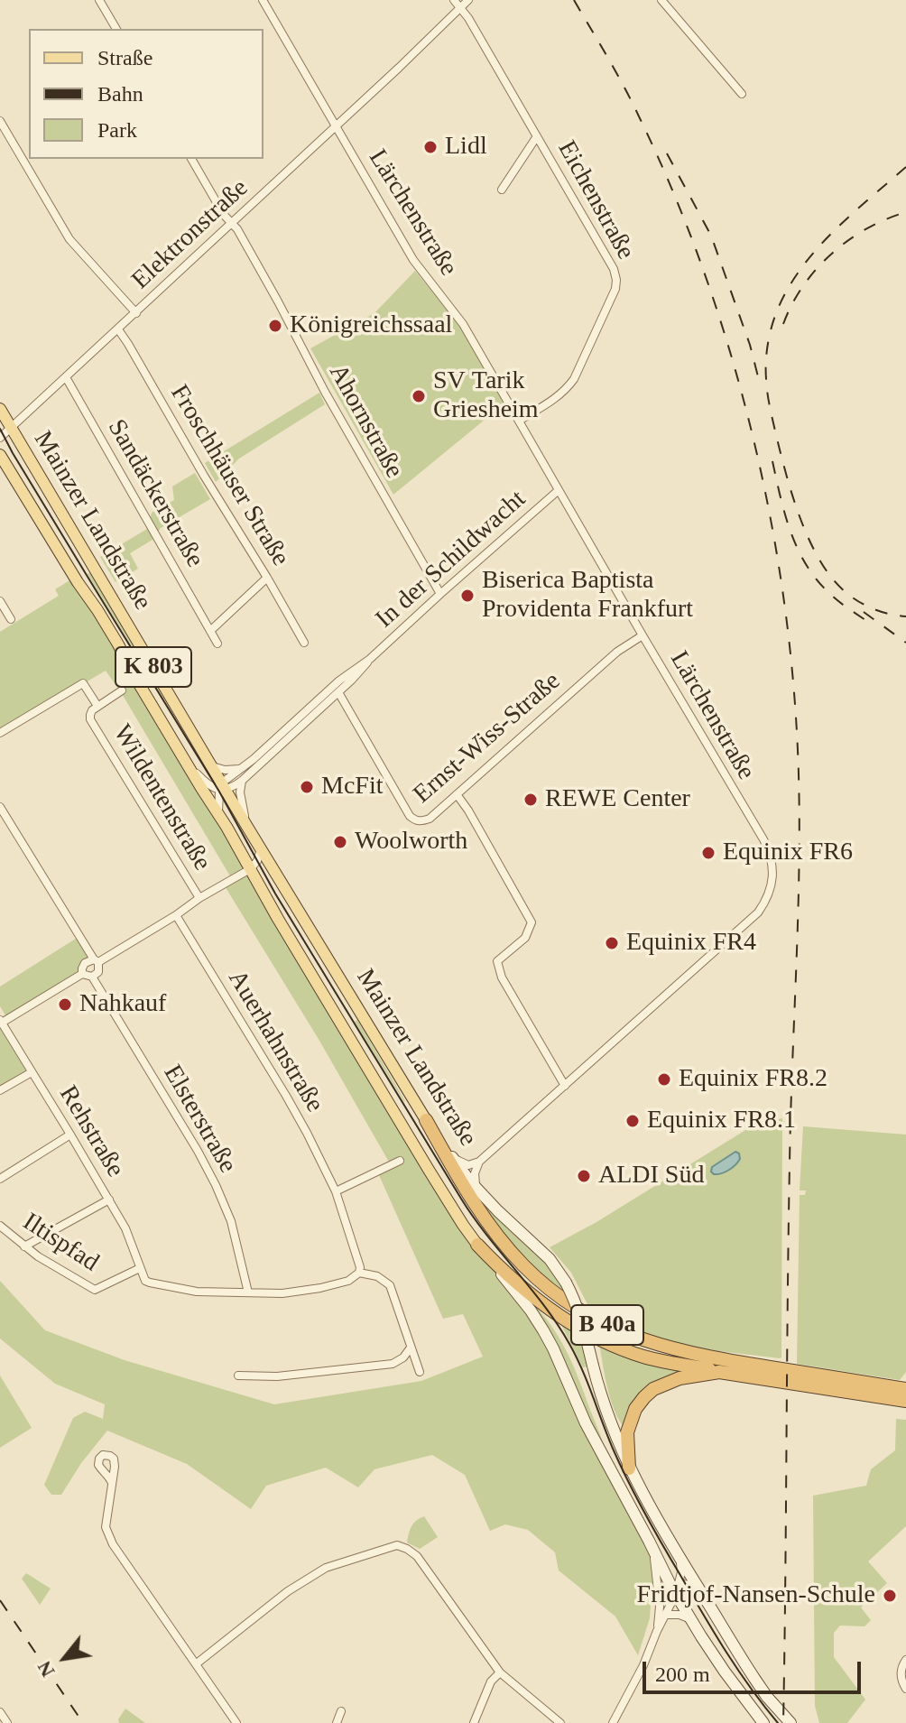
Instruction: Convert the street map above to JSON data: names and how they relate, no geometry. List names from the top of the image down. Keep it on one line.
{"streets":{"highway":["B 40a"],"main road":["Mainzer Landstraße","K 803"],"street":["Eichenstraße","Lärchenstraße","Elektronstraße","Ahornstraße","Froschhäuser Straße","Sandäckerstraße","In der Schildwacht","Ernst-Wiss-Straße","Wildentenstraße","Auerhahnstraße","Elsterstraße","Rehstraße","Iltispfad"]},"crossings":[["Eichenstraße","Lärchenstraße"],["Eichenstraße","Elektronstraße"],["Lärchenstraße","Elektronstraße"],["Lärchenstraße","In der Schildwacht"],["Lärchenstraße","Ernst-Wiss-Straße"],["Elektronstraße","Ahornstraße"],["Elektronstraße","Froschhäuser Straße"],["Elektronstraße","Sandäckerstraße"],["Elektronstraße","Mainzer Landstraße"],["Ahornstraße","In der Schildwacht"],["Mainzer Landstraße","In der Schildwacht"],["Mainzer Landstraße","B 40a"],["In der Schildwacht","Ernst-Wiss-Straße"],["Rehstraße","Iltispfad"]],"places":["Lidl","Königreichssaal","SV Tarik Griesheim","Biserica Baptista Providenta Frankfurt","McFit","REWE Center","Woolworth","Equinix FR6","Equinix FR4","Nahkauf","Equinix FR8.2","Equinix FR8.1","ALDI Süd","Fridtjof-Nansen-Schule"],"legend":["Straße","Bahn","Park"],"scale_bar":"200 m","north":"bottom left"}
